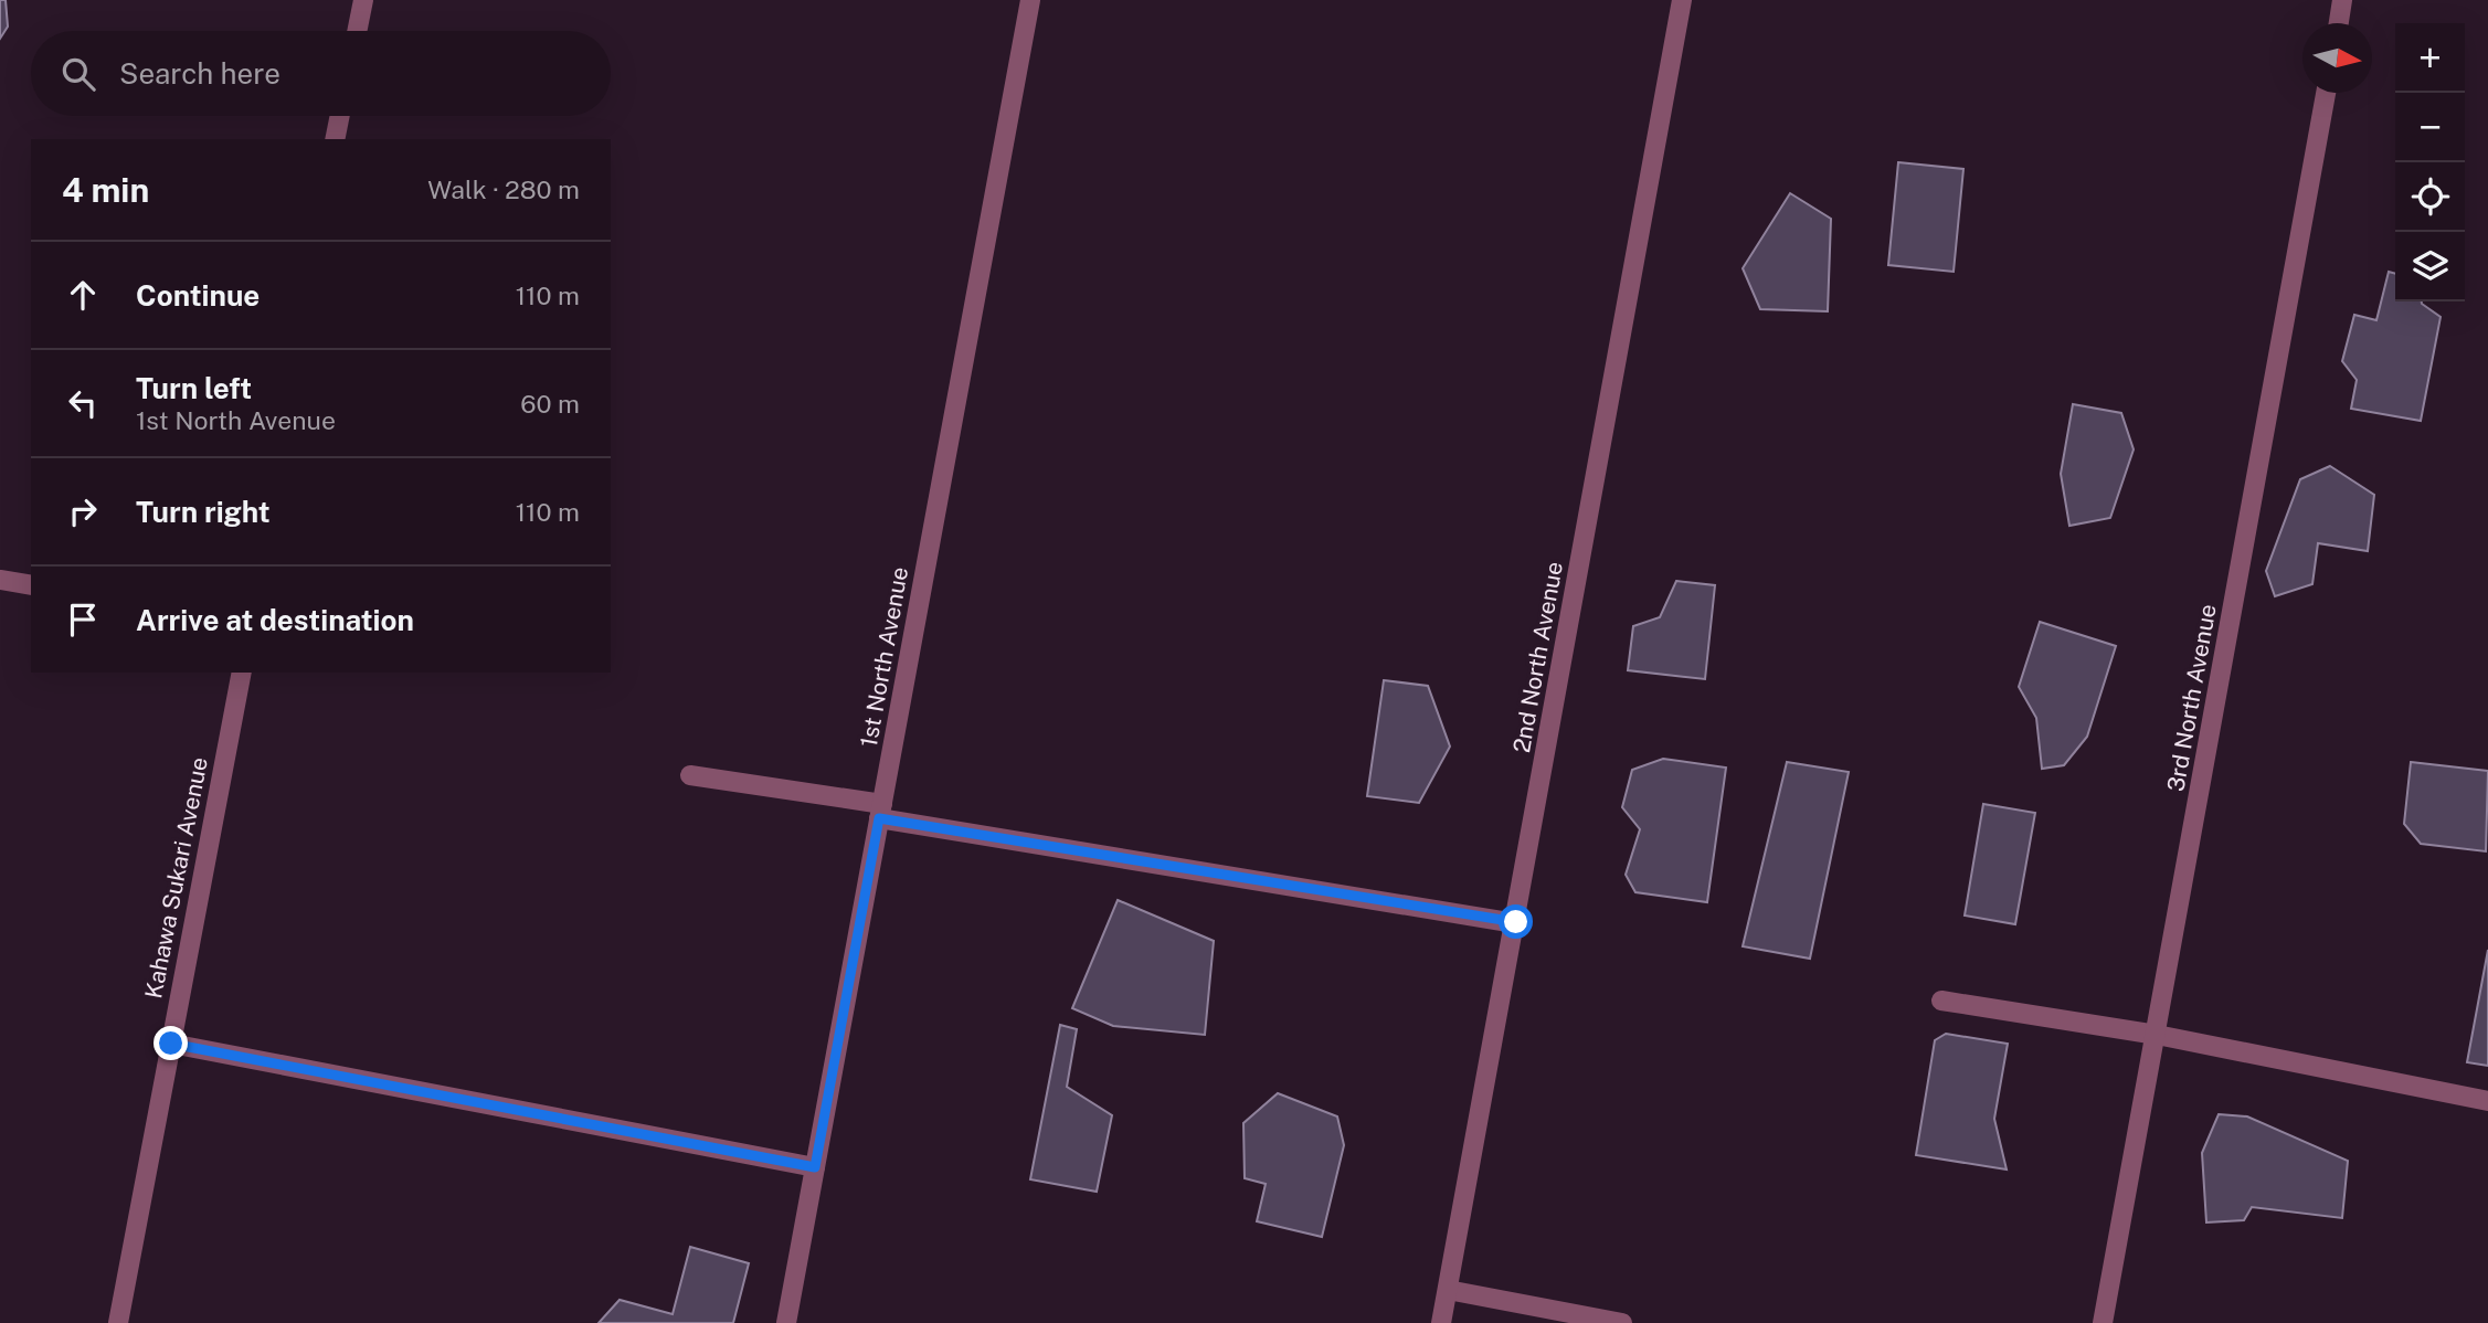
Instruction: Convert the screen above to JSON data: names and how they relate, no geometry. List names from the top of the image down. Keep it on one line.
{"streets":{"street":["1st North Avenue","2nd North Avenue","3rd North Avenue","Kahawa Sukari Avenue"]},"north":"right","page":{"map_buttons":["+","−"],"search":"Search here","heading":["4 min","Walk · 280 m"],"list":[["Continue","110 m"],["Turn left","1st North Avenue","60 m"],["Turn right","110 m"],"Arrive at destination"]}}
